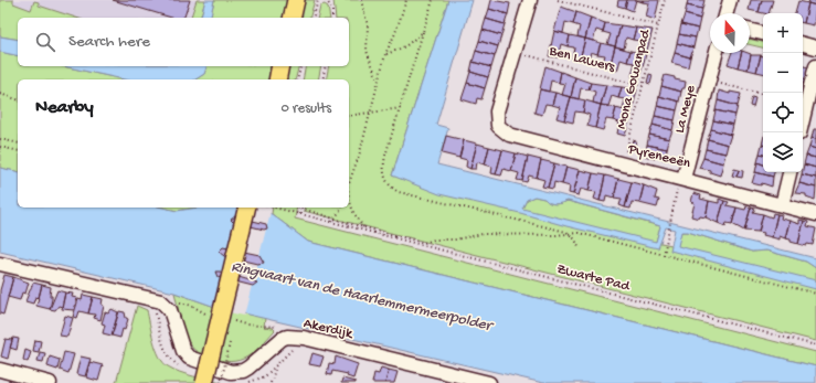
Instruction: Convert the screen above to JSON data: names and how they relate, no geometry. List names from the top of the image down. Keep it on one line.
{"streets":{"street":["La Meye","Pyreneeën","Akerdijk"],"path":["Ben Lawers","Mona Gowanpad","Zwarte Pad"]},"crossings":[["Ben Lawers","Mona Gowanpad"],["Ben Lawers","Pyreneeën"],["Mona Gowanpad","Pyreneeën"],["La Meye","Pyreneeën"]],"water":["Ringvaart van de Haarlemmermeerpolder"],"north":"top","page":{"map_buttons":["+","−"],"search":"Search here","heading":["Nearby","0 results"]}}
